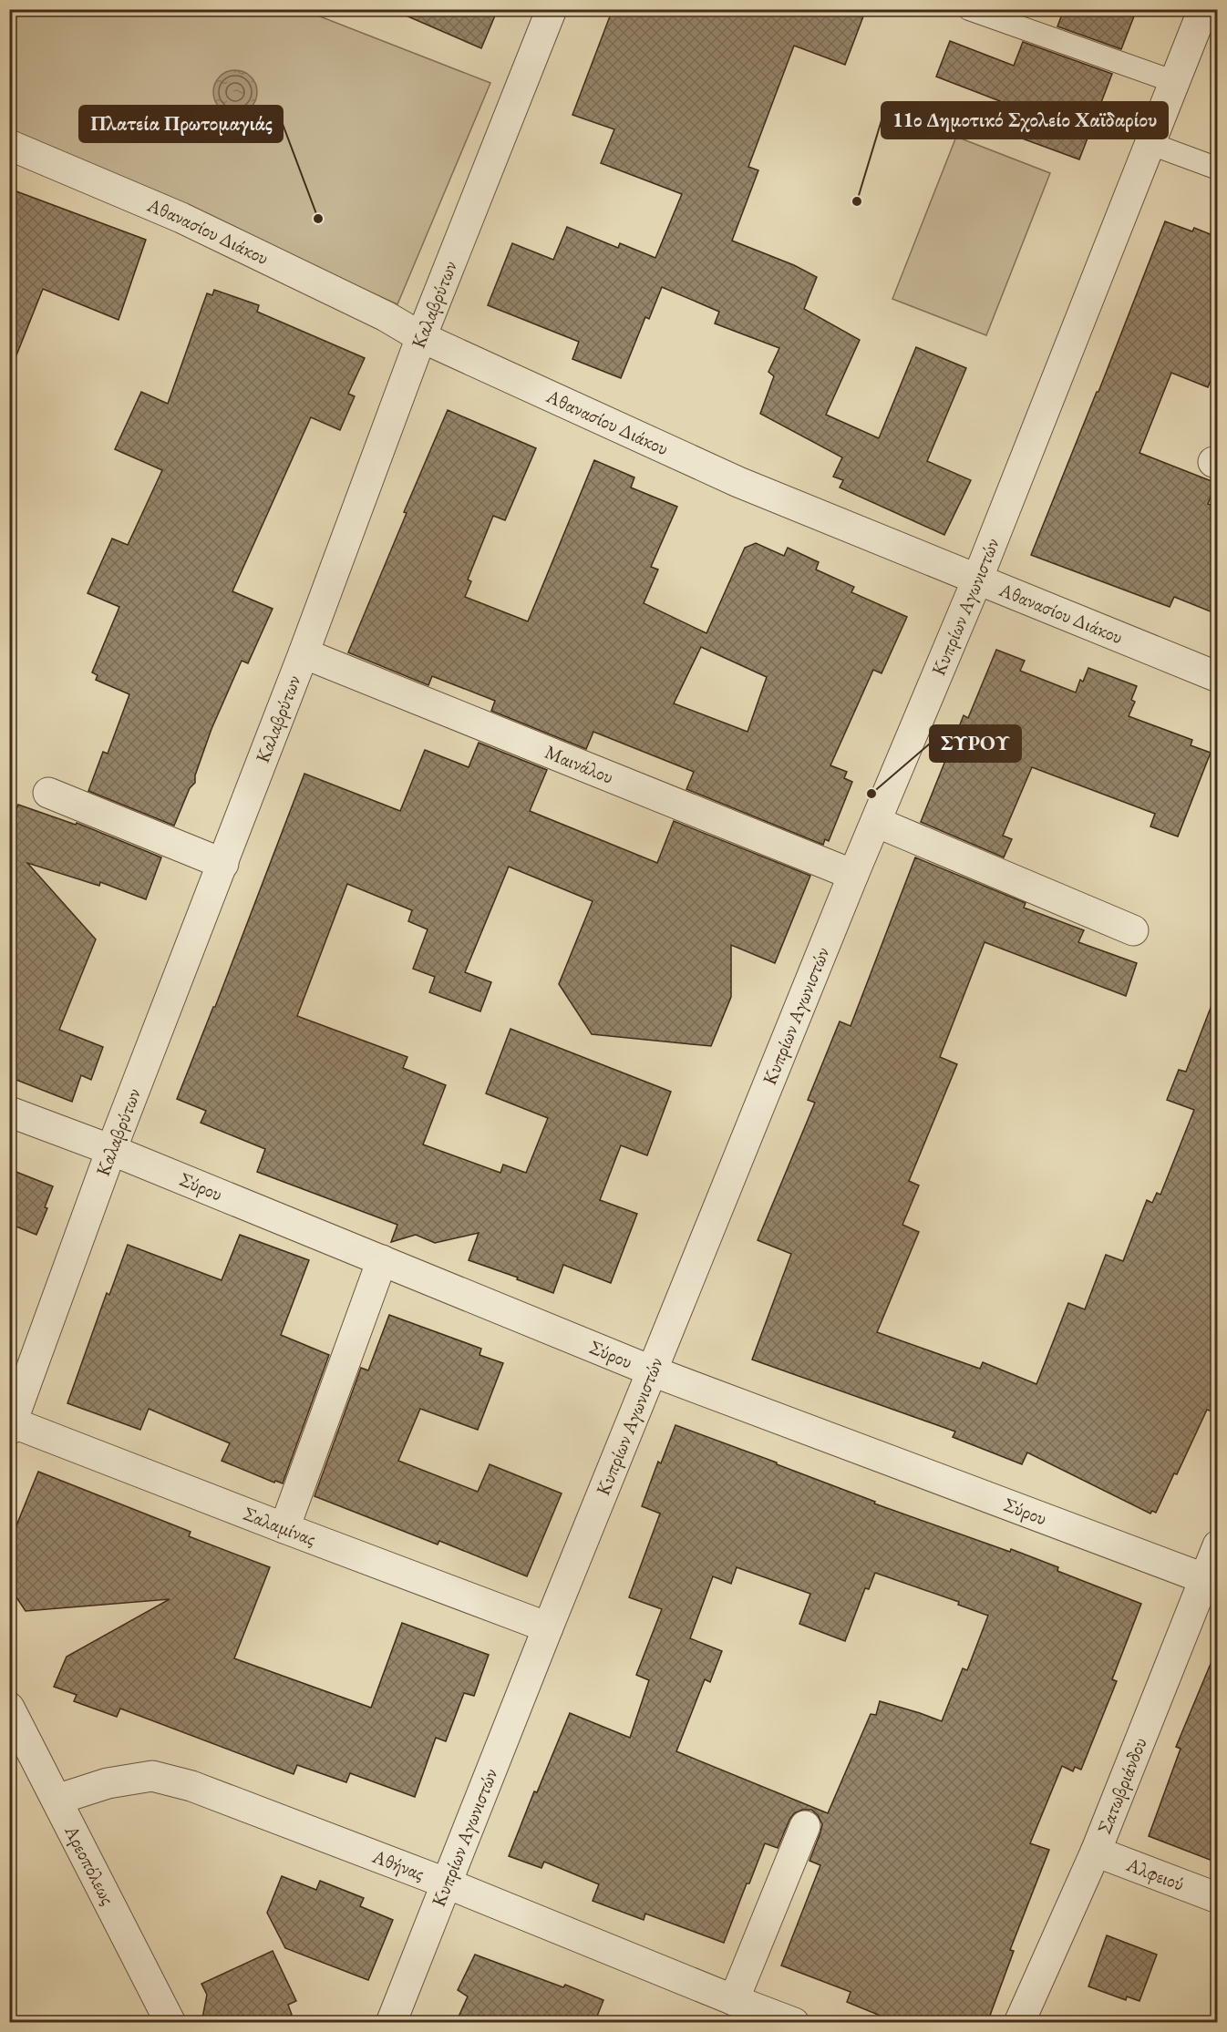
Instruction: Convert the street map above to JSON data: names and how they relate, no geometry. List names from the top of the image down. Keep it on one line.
{"streets":{"street":["Αθανασίου Διάκου","Καλαβρύτων","Κυπρίων Αγωνιστών","Μαινάλου","Σύρου","Σαλαμίνας","Σατωβριάνδου","Αθήνας","Αρεοπόλεως","Αλφειού"]},"crossings":[["Αθανασίου Διάκου","Καλαβρύτων"],["Αθανασίου Διάκου","Κυπρίων Αγωνιστών"],["Καλαβρύτων","Μαινάλου"],["Καλαβρύτων","Σύρου"],["Καλαβρύτων","Σαλαμίνας"],["Κυπρίων Αγωνιστών","Μαινάλου"],["Κυπρίων Αγωνιστών","Σύρου"],["Κυπρίων Αγωνιστών","Σαλαμίνας"],["Κυπρίων Αγωνιστών","Αθήνας"],["Σύρου","Σατωβριάνδου"],["Σατωβριάνδου","Αλφειού"],["Αθήνας","Αρεοπόλεως"]],"places":["11ο Δημοτικό Σχολείο Χαϊδαρίου","Πλατεία Πρωτομαγιάς","ΣΥΡΟΥ"]}
